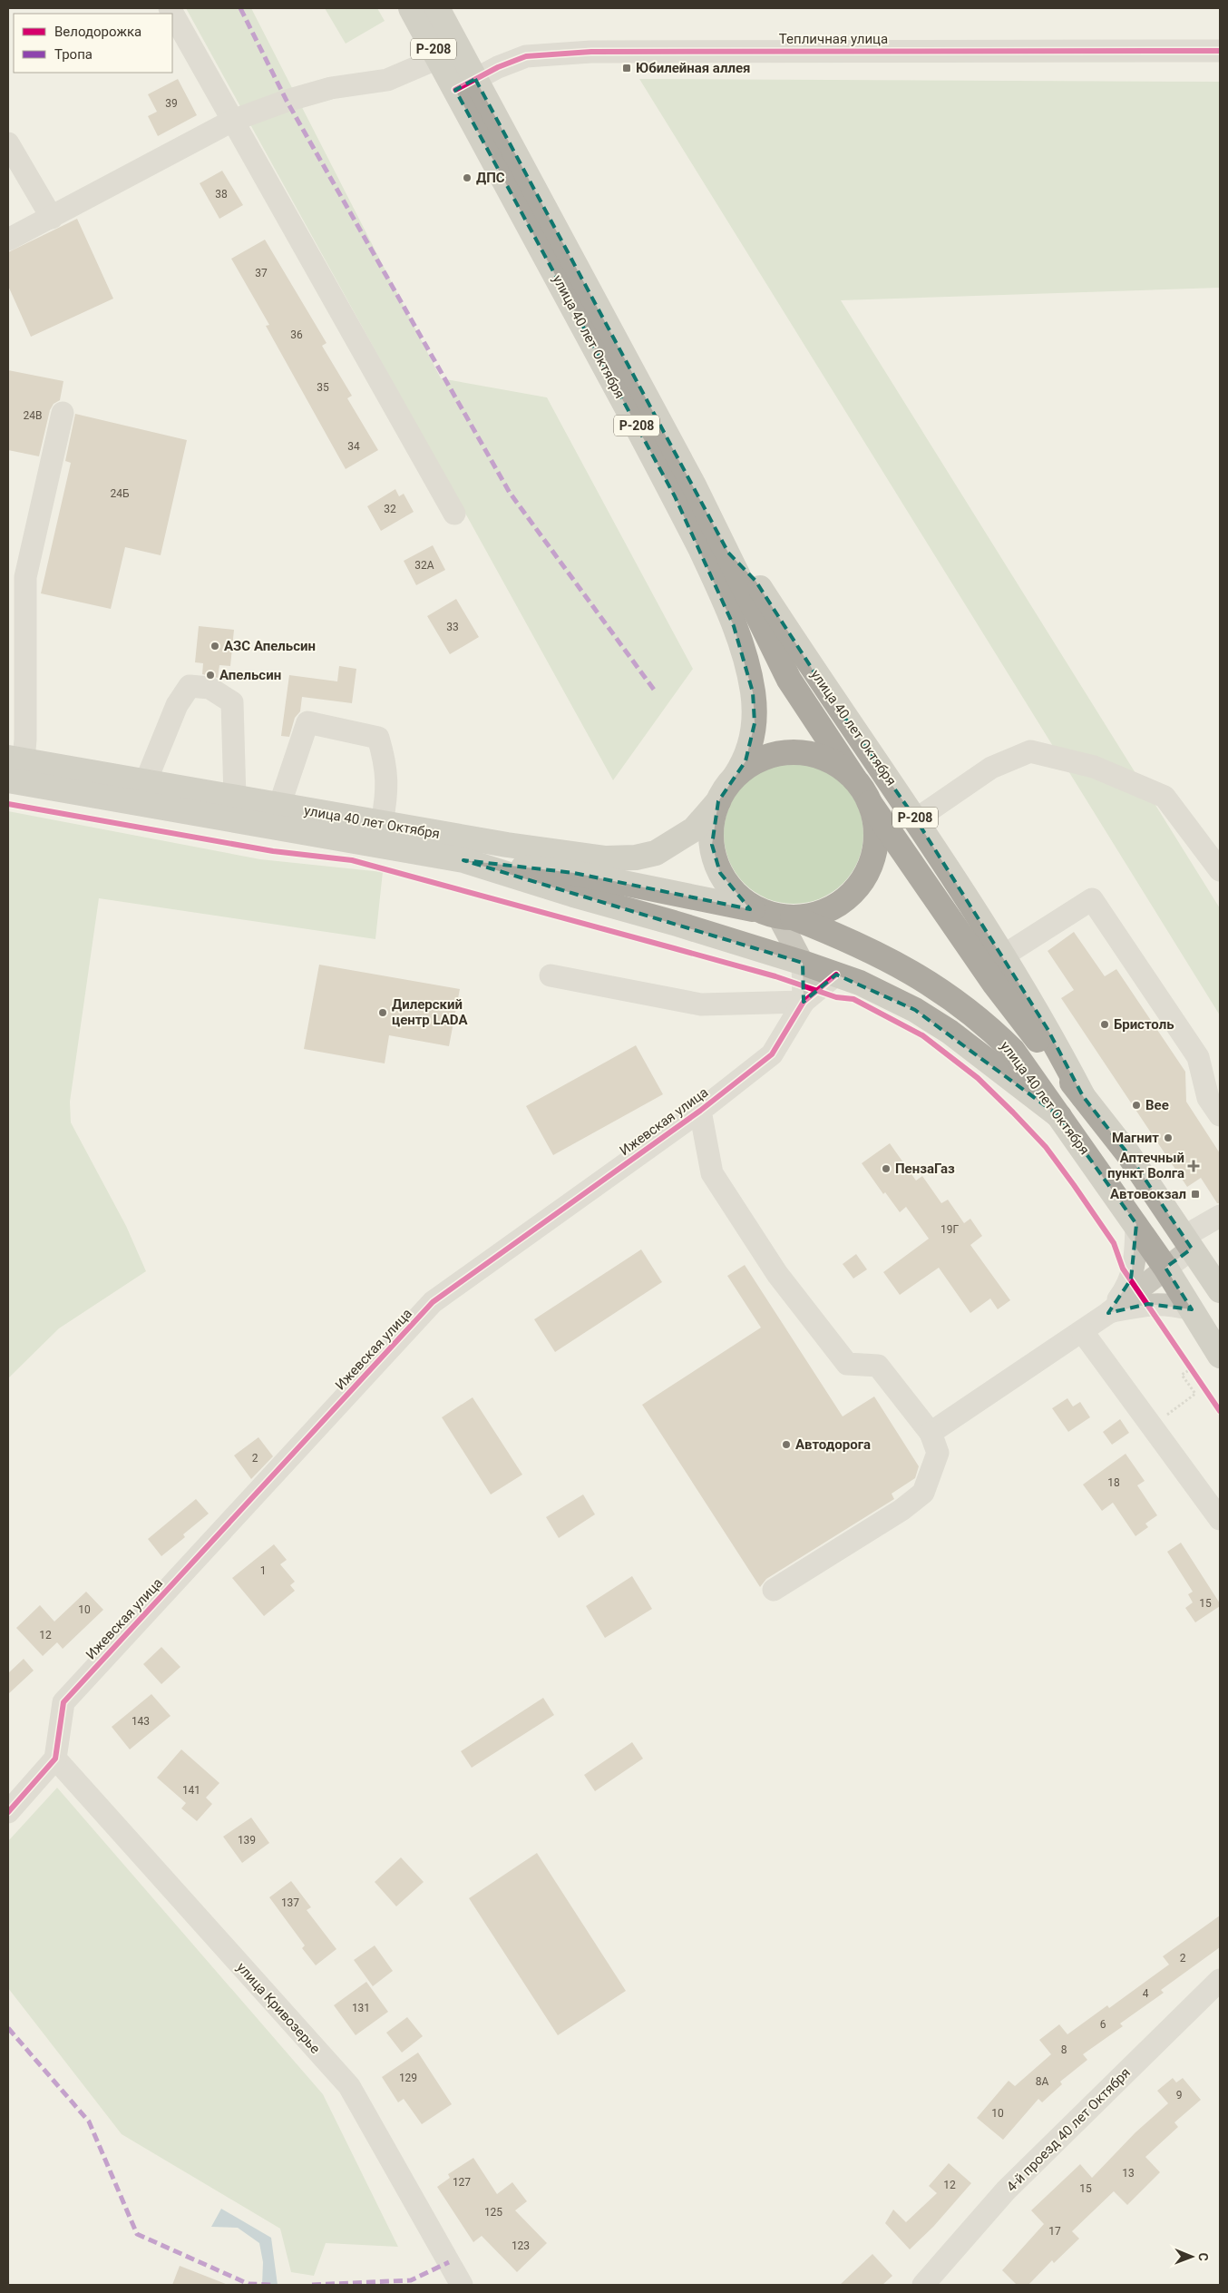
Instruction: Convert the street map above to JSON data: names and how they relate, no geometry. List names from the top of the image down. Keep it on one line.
{"streets":{"main road":["Р-208","улица 40 лет Октября"],"street":["Тепличная улица","Ижевская улица","улица Кривозерье","4-й проезд 40 лет Октября"]},"crossings":[["Тепличная улица","улица 40 лет Октября"],["улица 40 лет Октября","Ижевская улица"],["Ижевская улица","улица Кривозерье"]],"places":{"transit":["Юбилейная аллея","Автовокзал"],"other":["ДПС","АЗС Апельсин","Апельсин","Дилерский центр LADA","Бристоль","Bee","Магнит","ПензаГаз","Автодорога"],"health":["Аптечный пункт Волга"]},"house_numbers":["39","38","37","36","35","24В","34","24Б","32","32А","33","19Г","2","18","1","15","10","12","143","141","139","137","2","4","131","6","8","129","8А","9","10","13","127","12","15","125","17","123"],"legend":["Велодорожка","Тропа"],"north":"right"}
